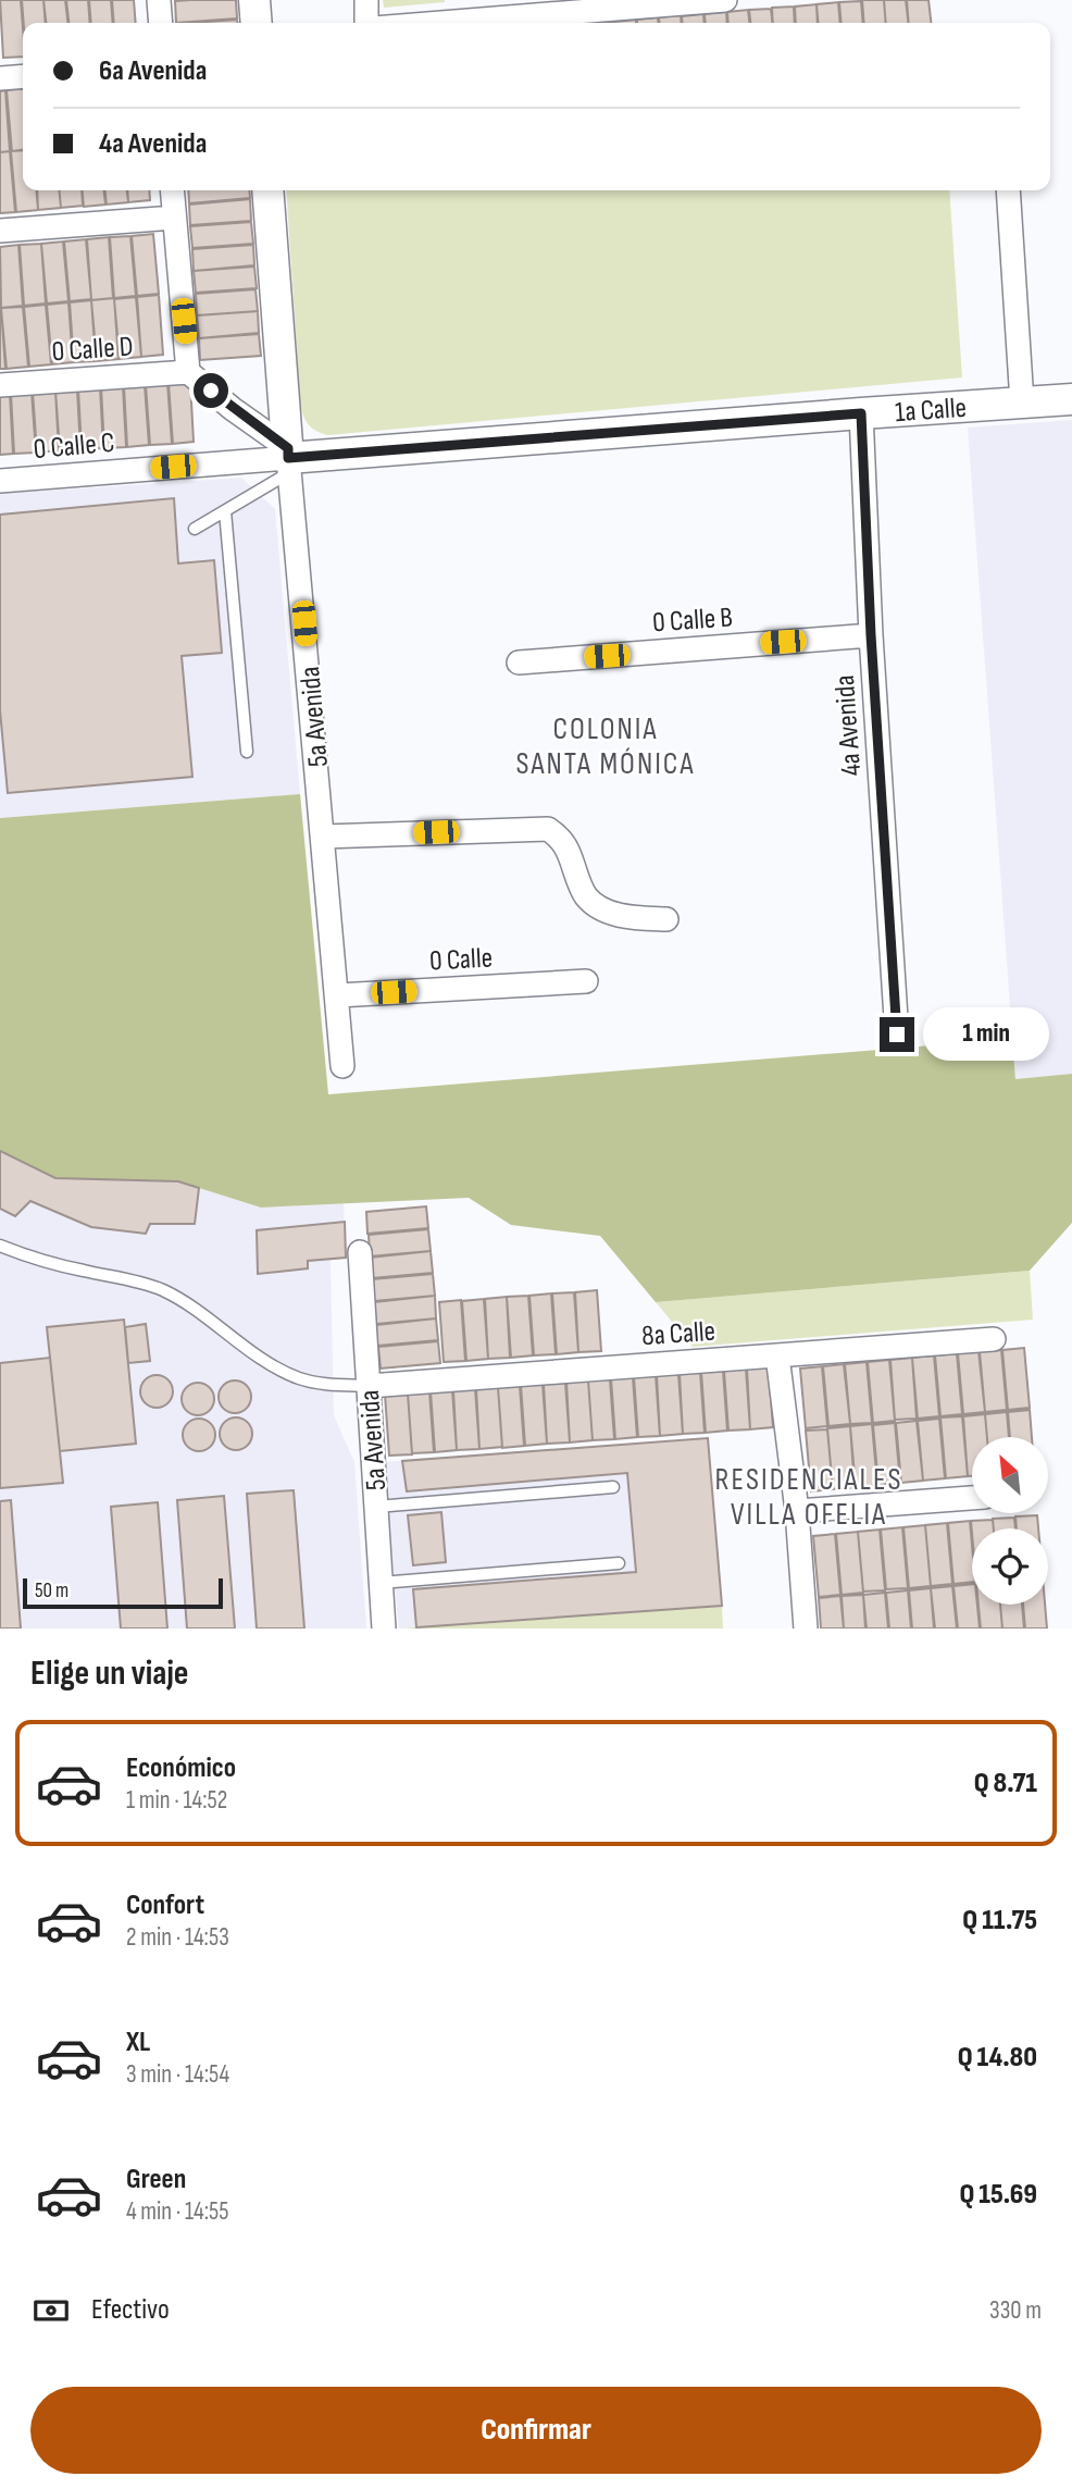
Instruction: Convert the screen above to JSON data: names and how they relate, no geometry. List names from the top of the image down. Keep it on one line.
{"streets":{"street":["0 Calle D","1a Calle","0 Calle C","0 Calle B","5a Avenida","4a Avenida","0 Calle","8a Calle"]},"crossings":[["1a Calle","0 Calle C"],["1a Calle","5a Avenida"],["1a Calle","4a Avenida"],["0 Calle C","5a Avenida"],["0 Calle B","4a Avenida"],["5a Avenida","0 Calle"],["5a Avenida","8a Calle"]],"districts":["COLONIA SANTA MÓNICA","RESIDENCIALES VILLA OFELIA"],"scale_bar":"50 m","north":"top left","page":{"banner":["6a Avenida","4a Avenida"],"bubble":"1 min","scale":"50 m","heading":"Elige un viaje","list":[{"name":"Económico","note":"1 min · 14:52","value":"Q 8.71"},{"name":"Confort","note":"2 min · 14:53","value":"Q 11.75"},{"name":"XL","note":"3 min · 14:54","value":"Q 14.80"},{"name":"Green","note":"4 min · 14:55","value":"Q 15.69"}],"pay":["Efectivo","330 m"],"buttons":"Confirmar"}}
